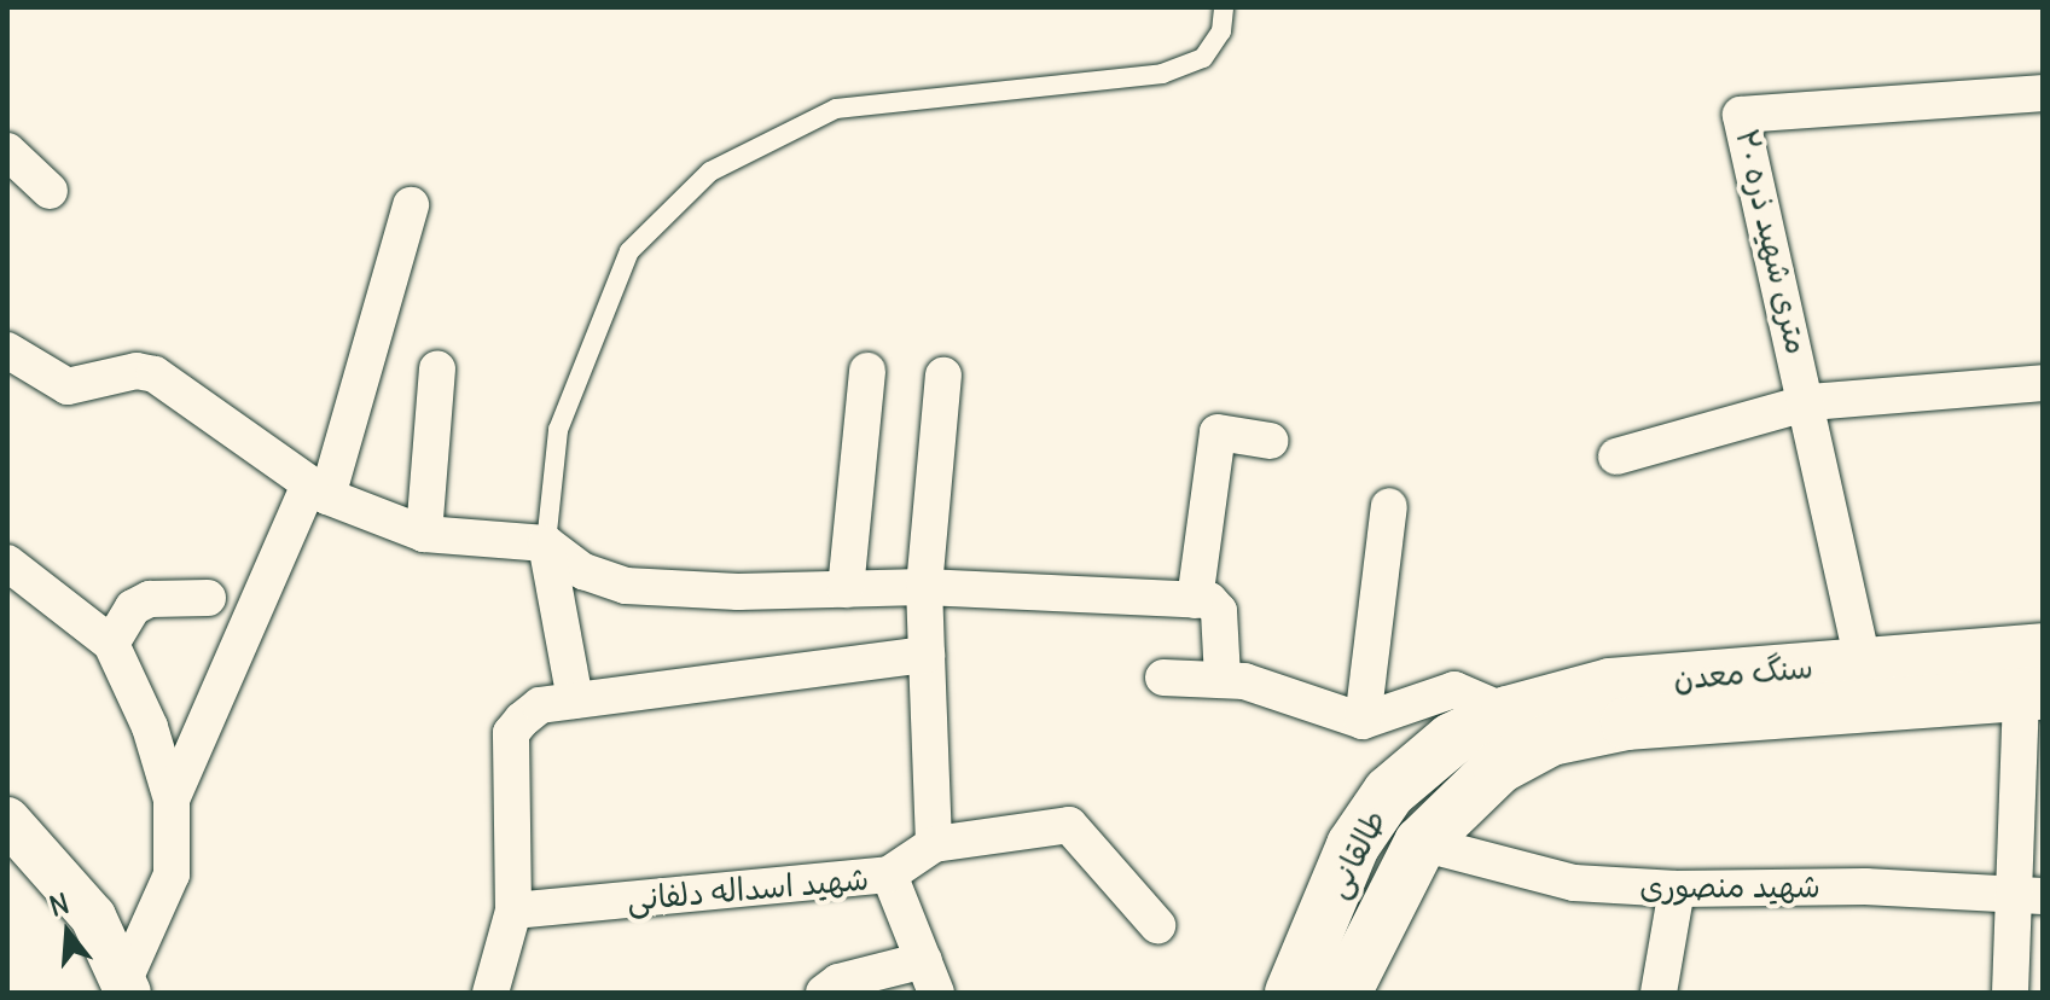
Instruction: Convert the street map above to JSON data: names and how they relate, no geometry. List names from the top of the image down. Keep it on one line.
{"streets":{"main road":["سنگ معدن","طالقانی"],"street":["۲۰ متری شهید ذره","شهید منصوری","شهید اسداله دلفانی"]},"crossings":[["۲۰ متری شهید ذره","سنگ معدن"],["سنگ معدن","طالقانی"],["طالقانی","شهید منصوری"]],"north":"top"}
